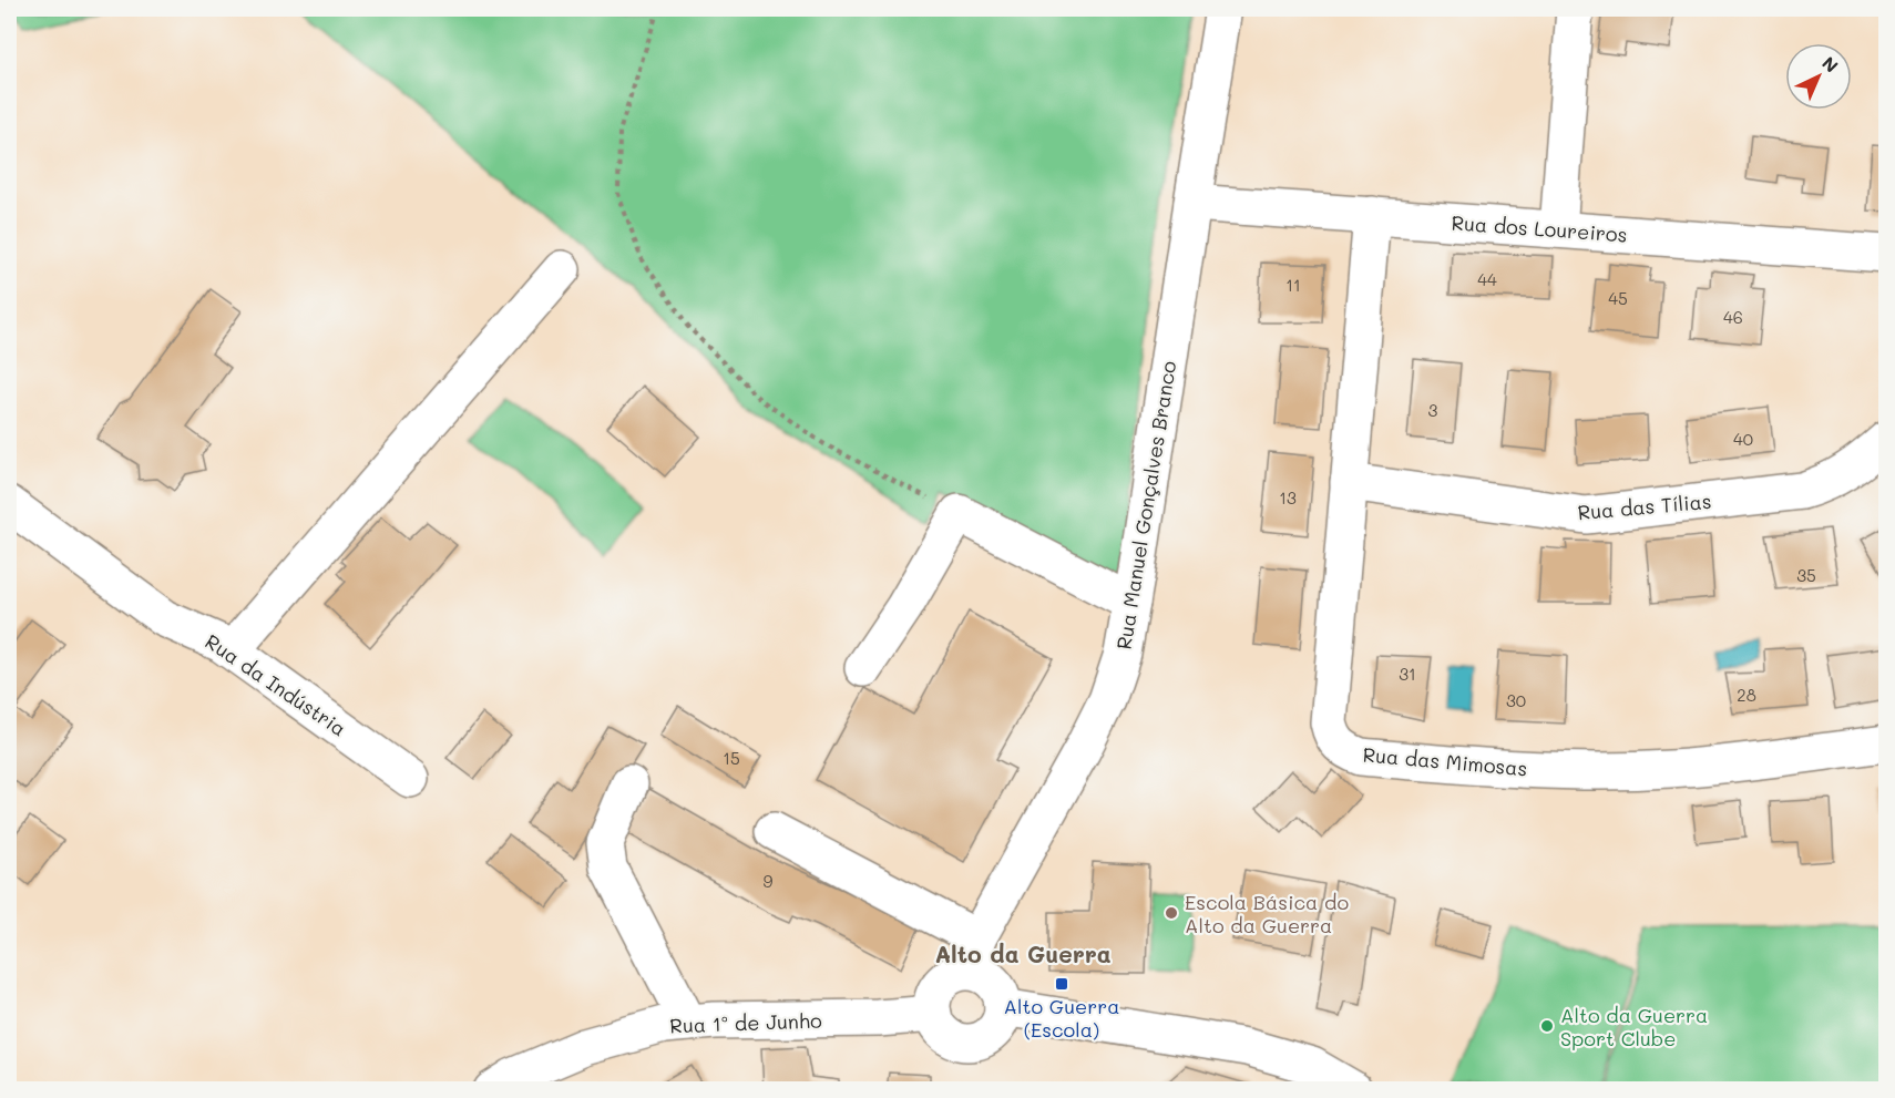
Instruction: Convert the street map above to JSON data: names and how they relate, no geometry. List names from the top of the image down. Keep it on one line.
{"streets":{"street":["Rua dos Loureiros","Rua Manuel Gonçalves Branco","Rua das Tílias","Rua da Indústria","Rua das Mimosas","Rua 1º de Junho"]},"crossings":[["Rua dos Loureiros","Rua Manuel Gonçalves Branco"],["Rua dos Loureiros","Rua das Mimosas"],["Rua Manuel Gonçalves Branco","Rua 1º de Junho"],["Rua das Tílias","Rua das Mimosas"]],"districts":["Alto da Guerra"],"places":{"other":["Escola Básica do Alto da Guerra","Alto da Guerra Sport Clube"],"transit":["Alto Guerra (Escola)"]},"house_numbers":["44","11","45","46","3","40","13","35","31","28","30","15","9"],"north":"top right"}
